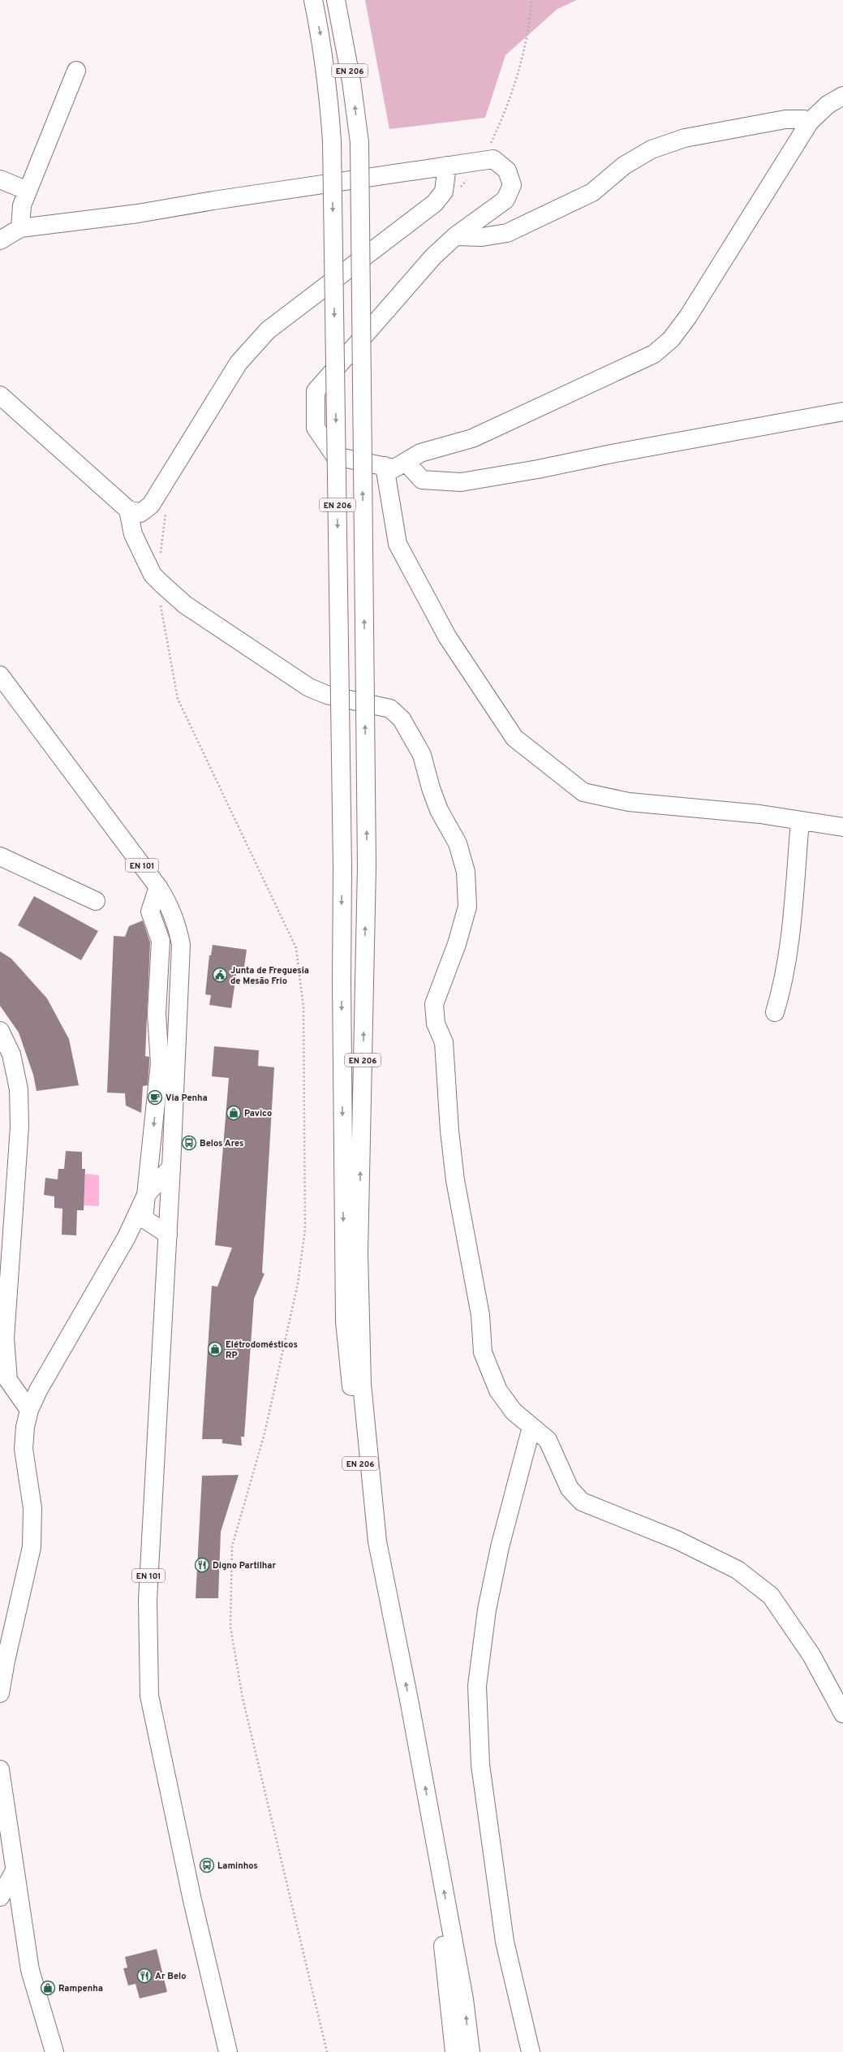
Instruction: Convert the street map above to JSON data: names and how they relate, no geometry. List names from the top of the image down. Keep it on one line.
{"streets":{"main road":["EN 206","EN 101"]},"places":{"public building":["Junta de Freguesia de Mesão Frio"],"cafe":["Via Penha"],"shop":["Pavico","Elétrodomésticos RP","Rampenha"],"bus stop":["Belos Ares","Laminhos"],"restaurant":["Digno Partilhar","Ar Belo"]}}
